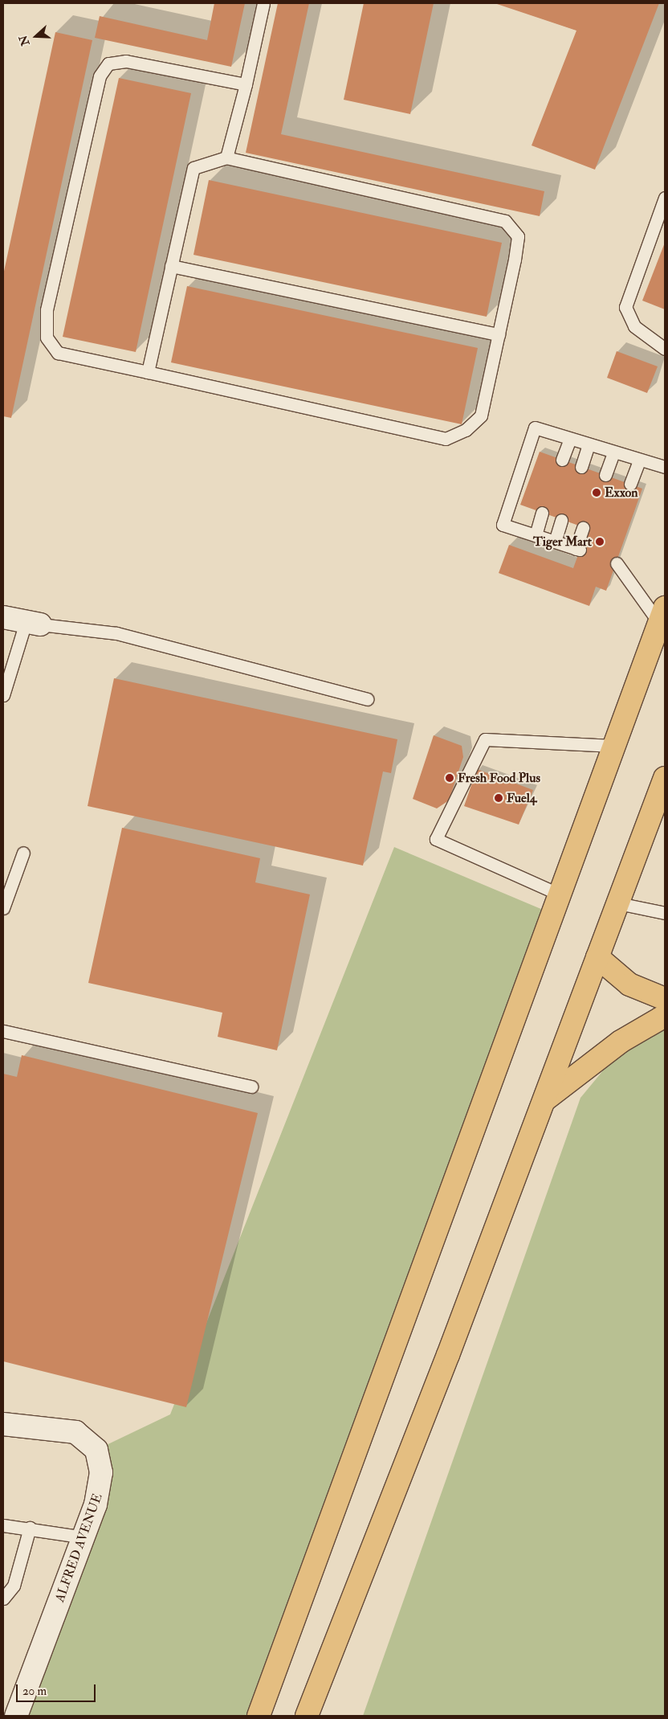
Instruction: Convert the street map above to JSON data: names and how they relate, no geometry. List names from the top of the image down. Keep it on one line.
{"streets":{"street":["ALFRED AVENUE"]},"places":["Exxon","Tiger Mart","Fresh Food Plus","Fuel4"],"scale_bar":"20 m","north":"left"}
